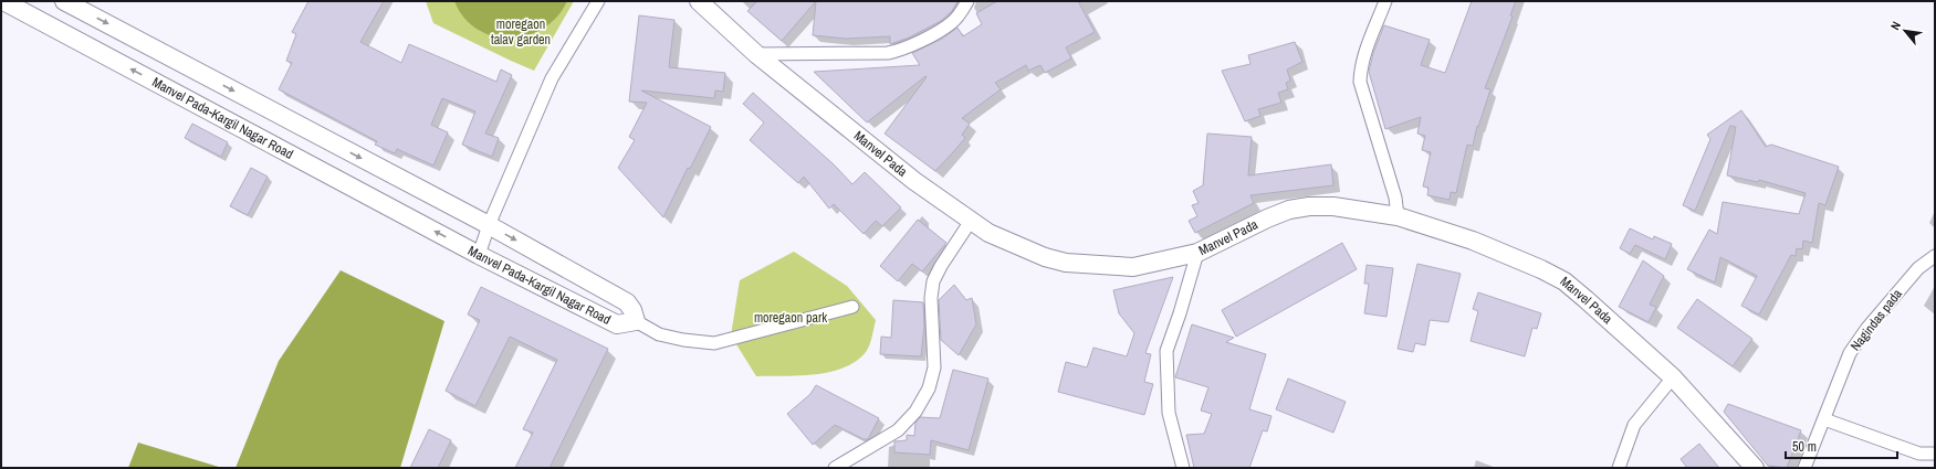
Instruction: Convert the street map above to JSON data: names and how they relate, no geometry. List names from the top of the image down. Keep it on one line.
{"streets":{"street":["Manvel Pada-Kargil Nagar Road","Manvel Pada","Nagindas pada"]},"parks":["moregaon talav garden","moregaon park"],"scale_bar":"50 m","north":"top left"}
